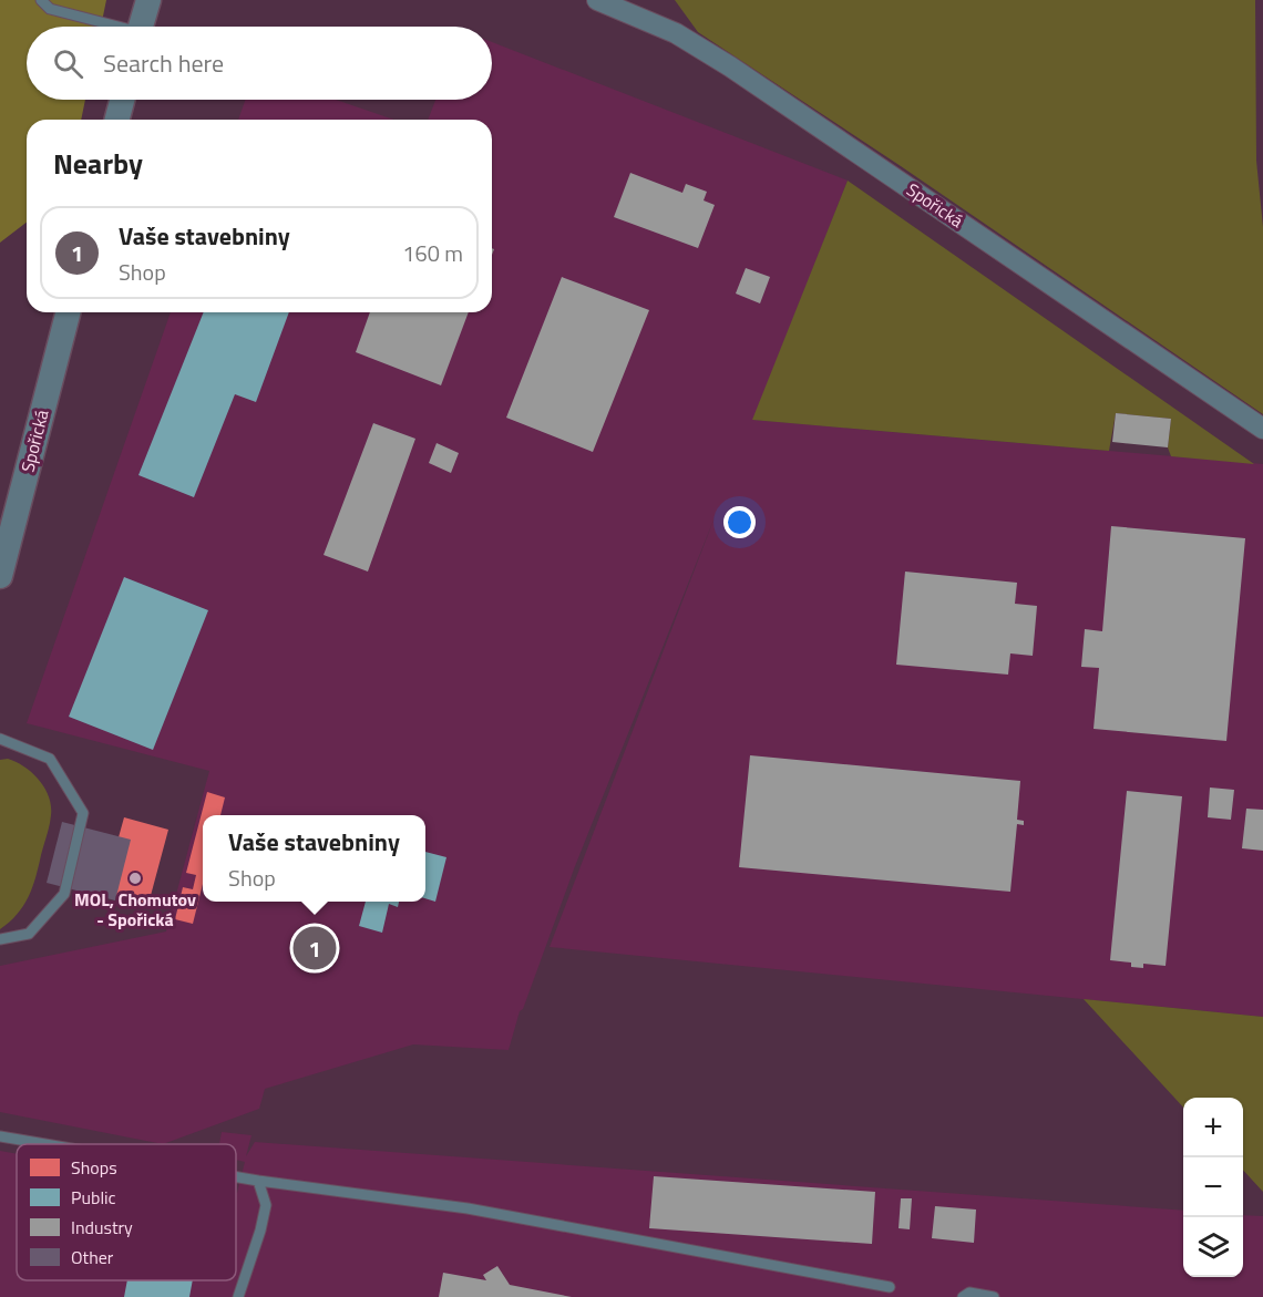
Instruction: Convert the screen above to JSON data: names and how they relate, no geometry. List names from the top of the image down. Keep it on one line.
{"streets":{"street":["Spořická"]},"places":["MOL, Chomutov - Spořická"],"legend":["Shops","Public","Industry","Other"],"page":{"search":"Search here","heading":"Nearby","list":[{"mark":"1","name":"Vaše stavebniny","note":"Shop","value":"160 m"}],"popup":["Vaše stavebniny","Shop"],"pins":"1","map_buttons":["+","−"]}}
